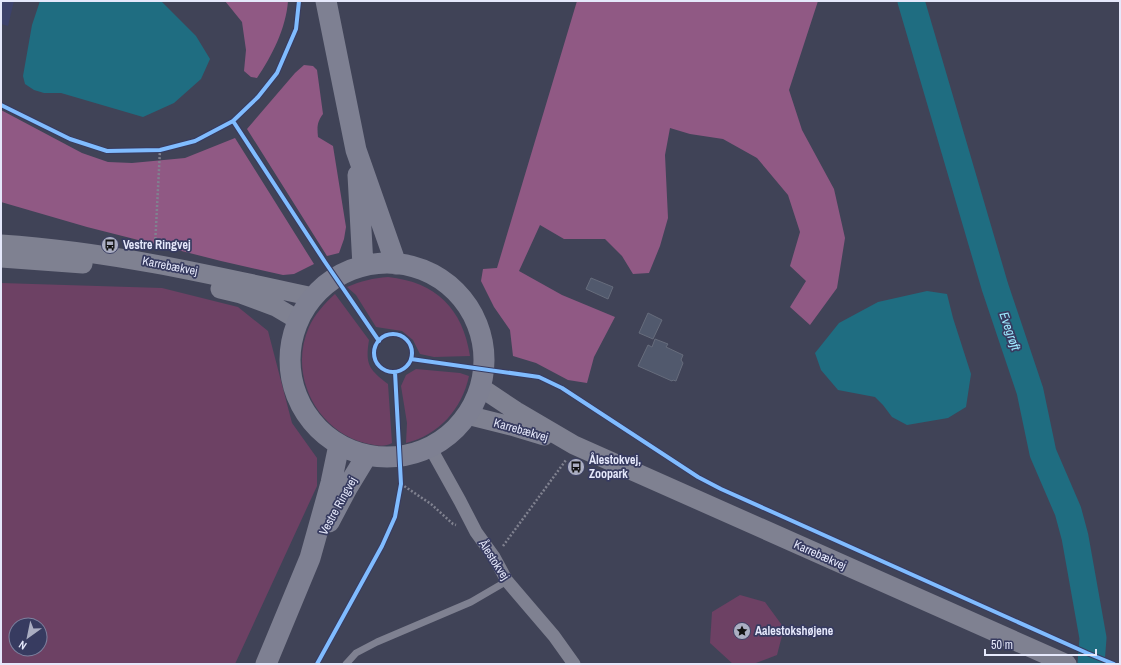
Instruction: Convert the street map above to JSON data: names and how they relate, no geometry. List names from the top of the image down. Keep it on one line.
{"streets":{"main road":["Karrebækvej","Vestre Ringvej"],"street":["Ålestokvej"]},"water":["Evegrøft"],"places":{"bus stop":["Vestre Ringvej","Ålestokvej, Zoopark"],"place":["Aalestokshøjene"]},"scale_bar":"50 m","north":"bottom left"}
